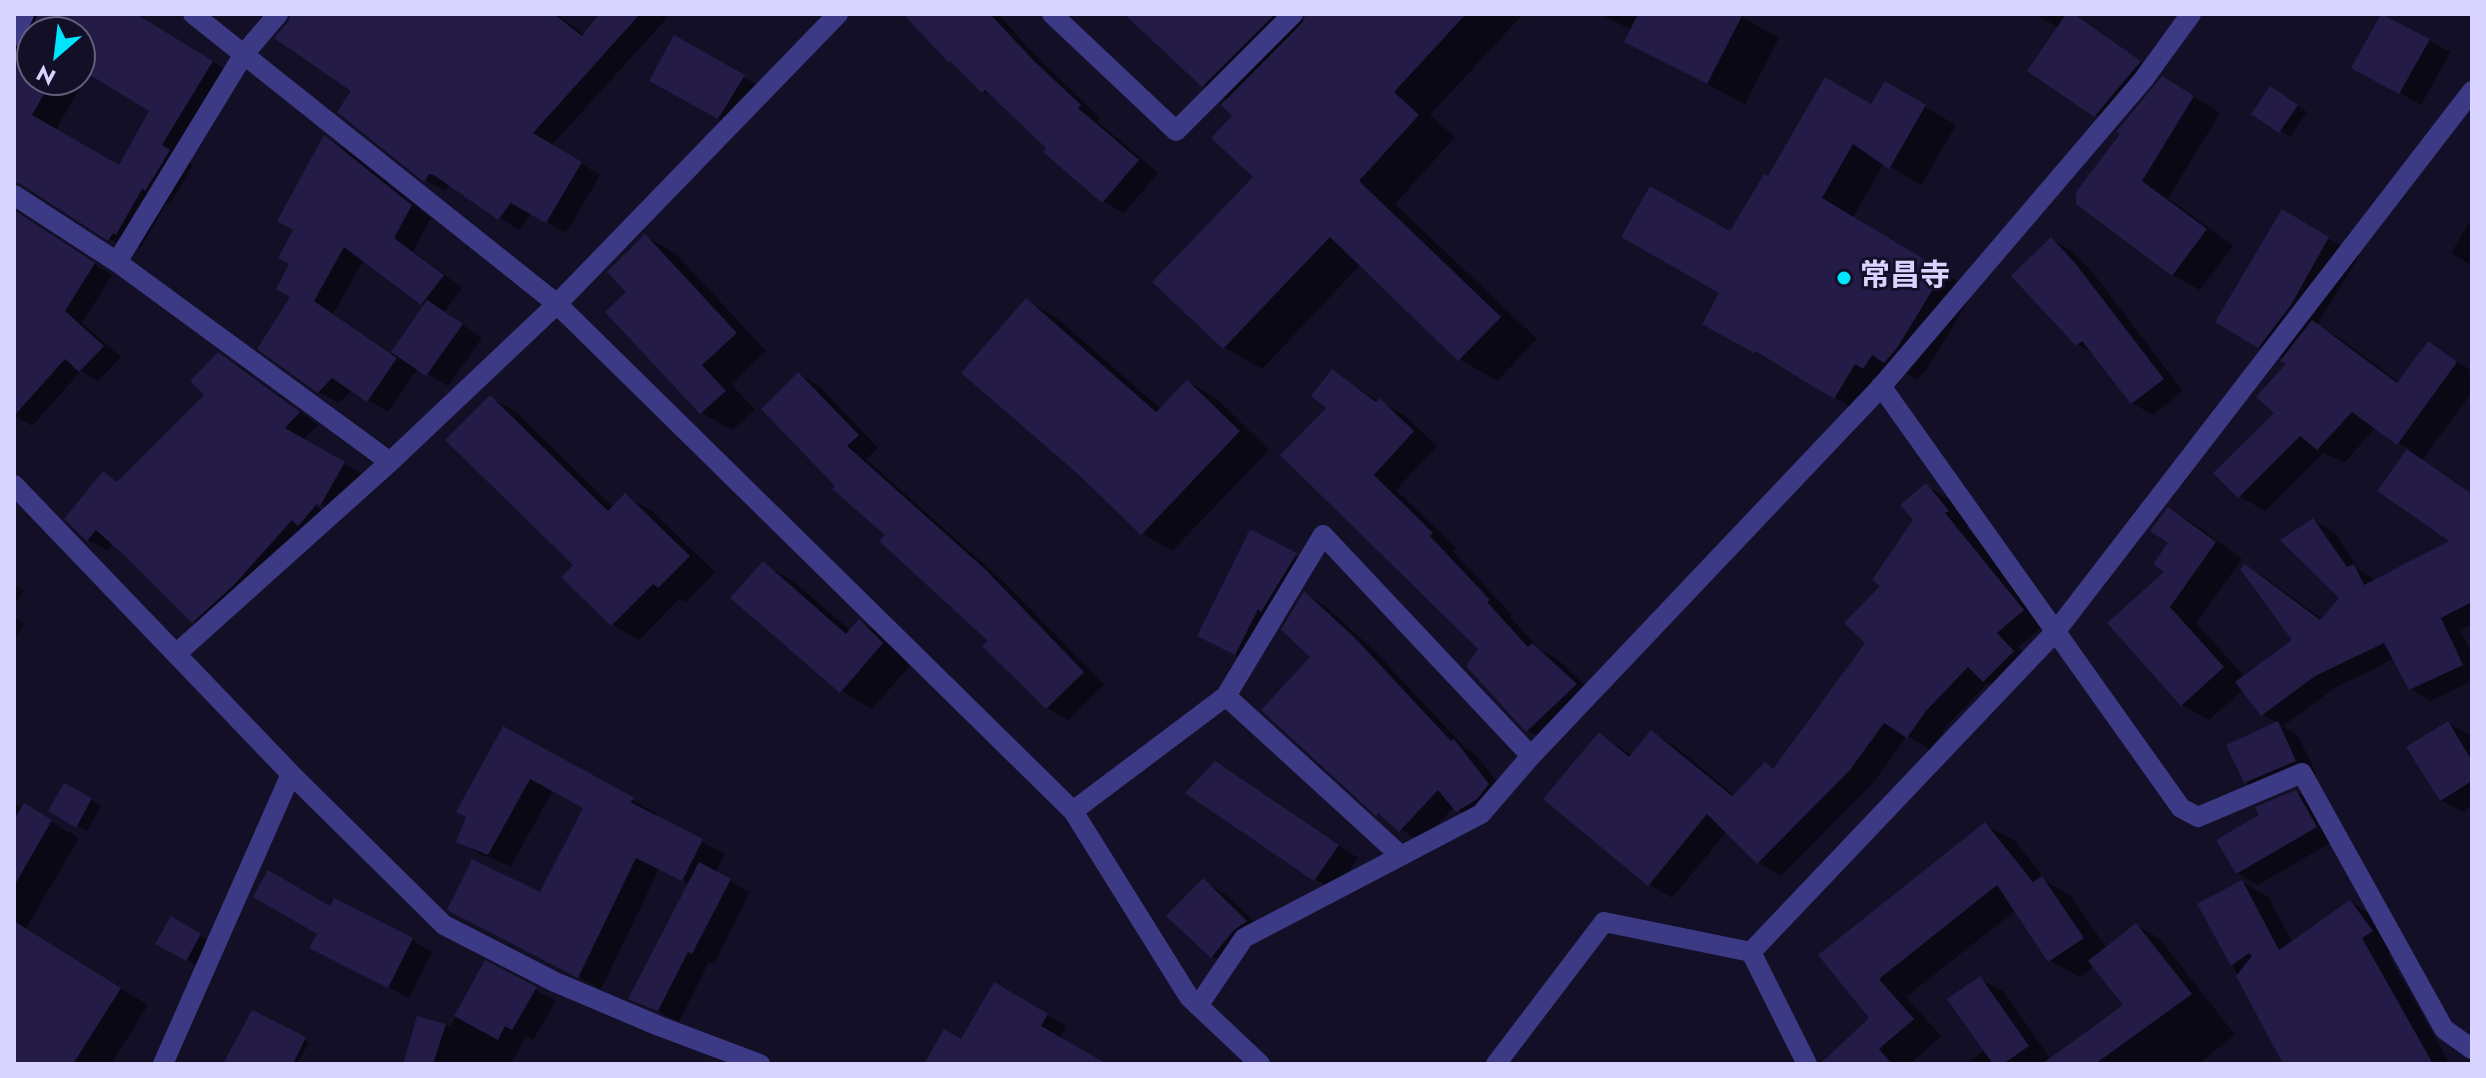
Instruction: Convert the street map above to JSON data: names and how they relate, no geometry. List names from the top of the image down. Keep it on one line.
{"places":["常昌寺"],"north":"bottom left"}
